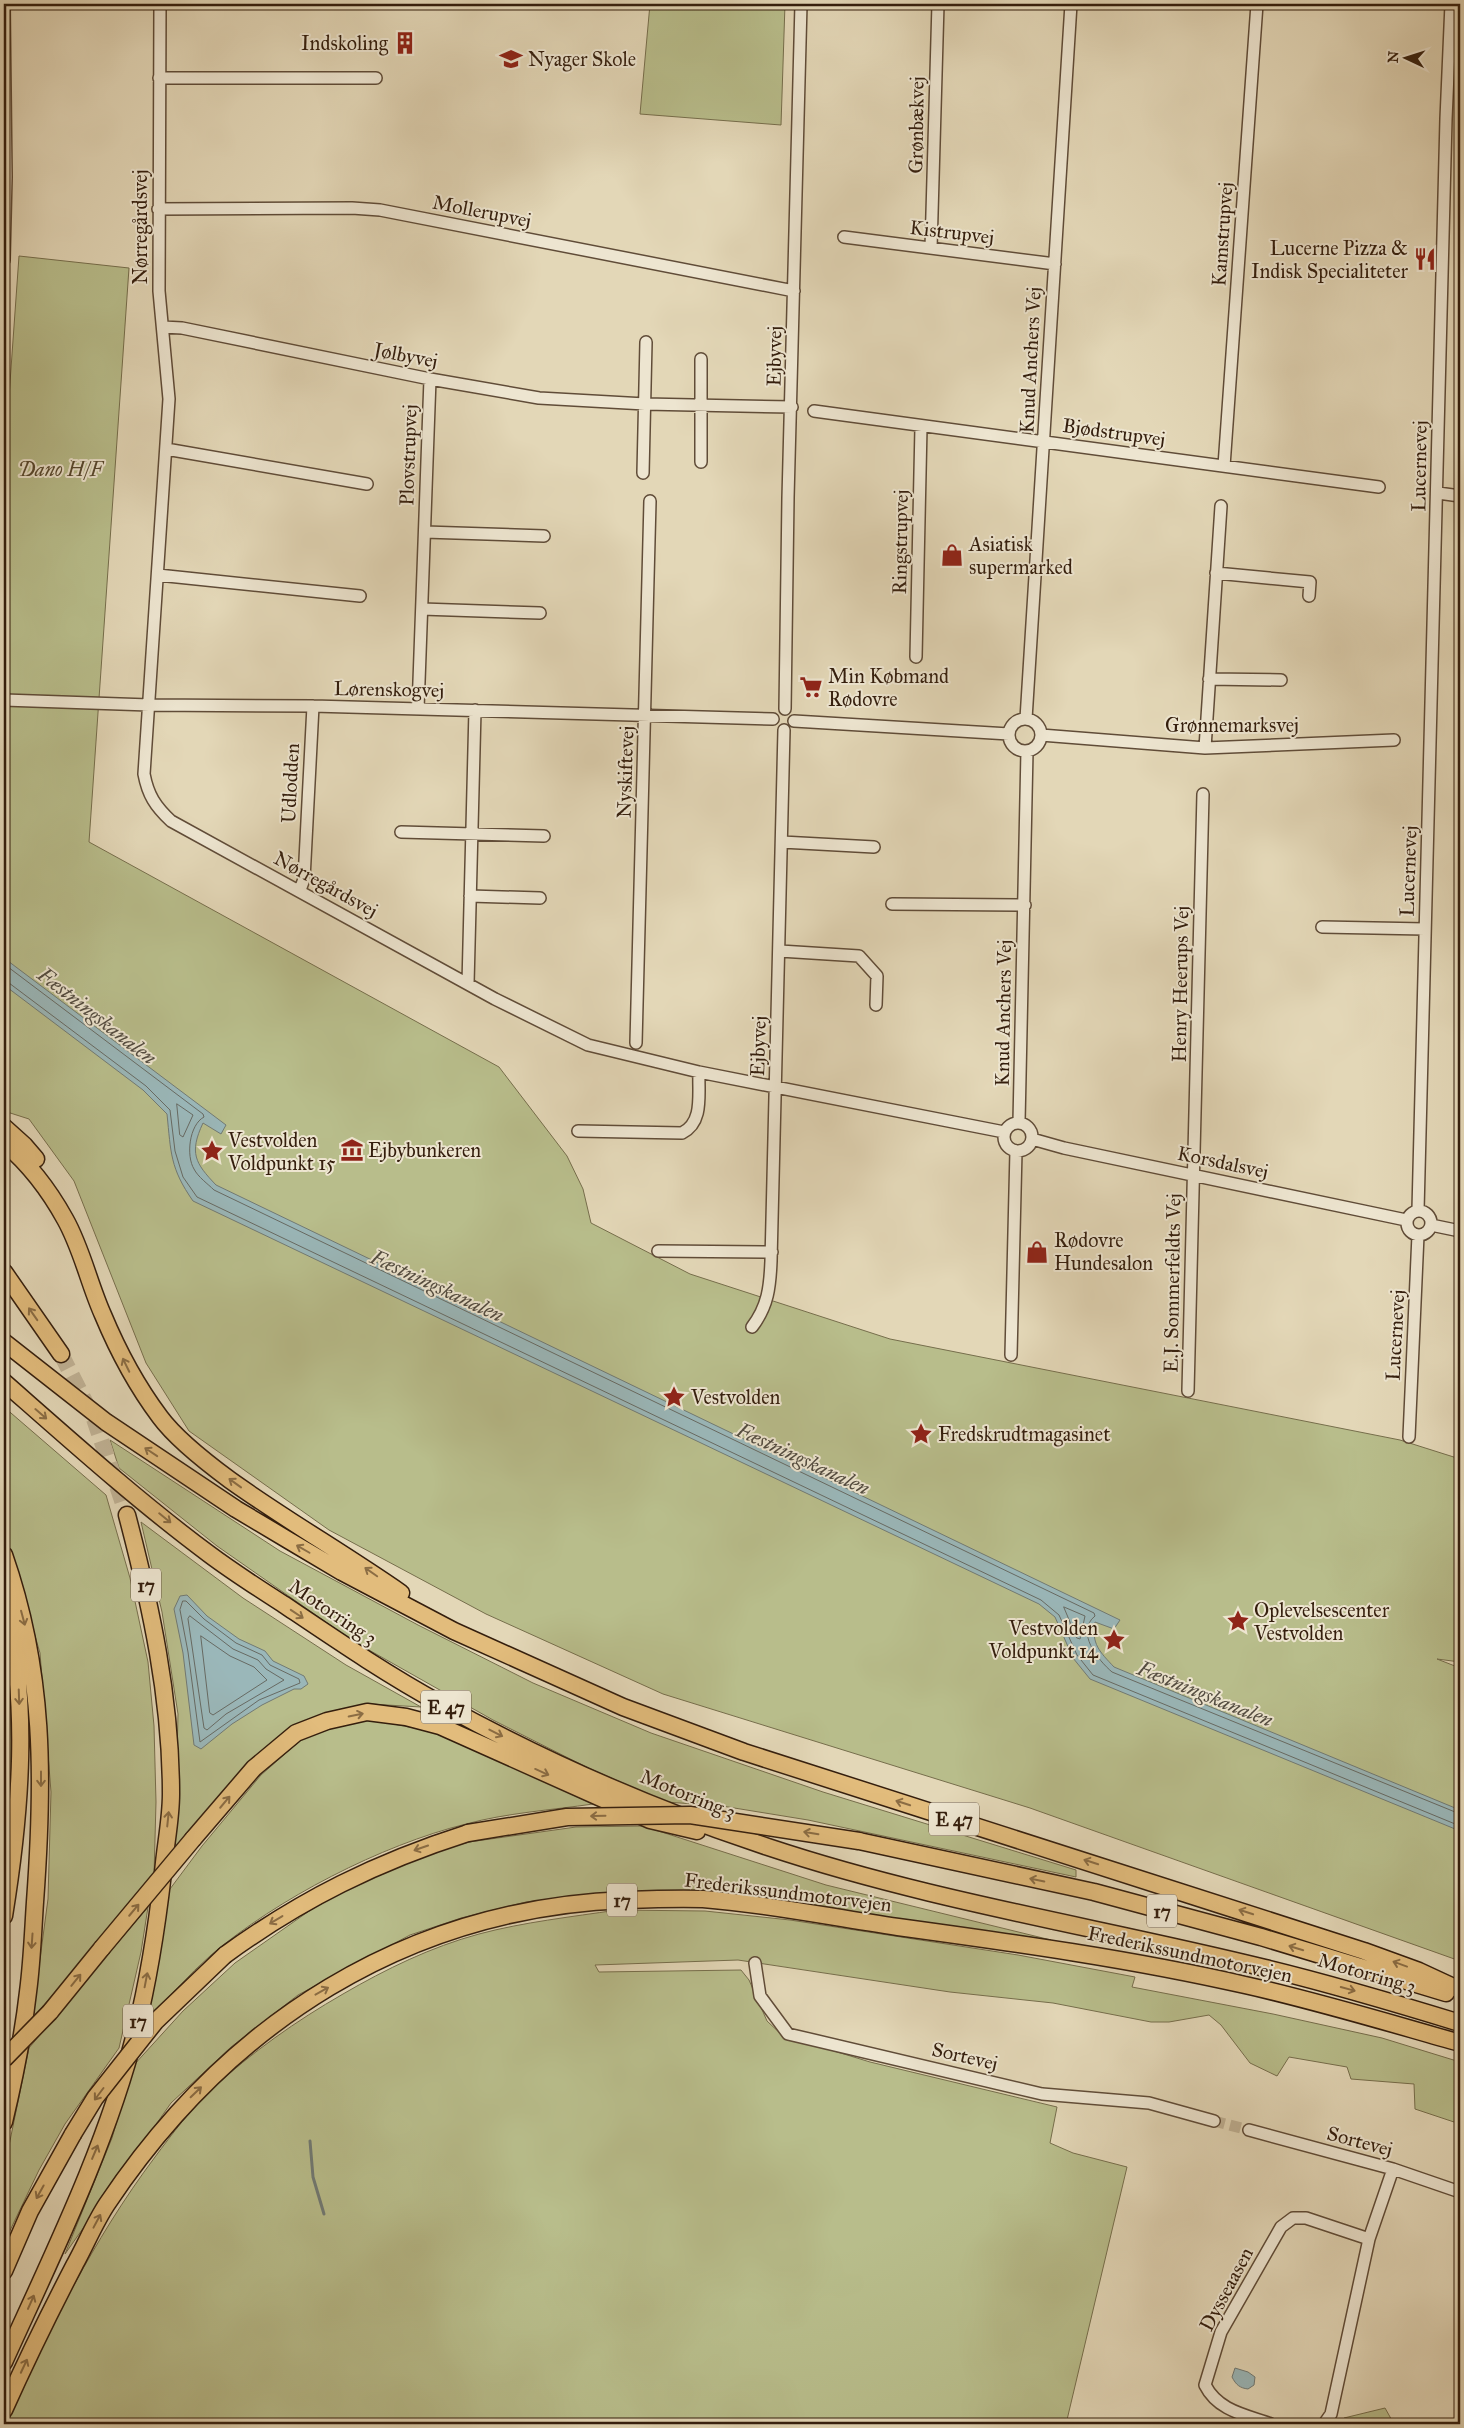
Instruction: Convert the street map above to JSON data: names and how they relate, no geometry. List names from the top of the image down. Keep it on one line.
{"streets":{"highway":["17","Motorring 3","E 47","Frederikssundmotorvejen"],"street":["Grønbækvej","Mollerupvej","Nørregårdsvej","Kistrupvej","Kamstrupvej","Jølbyvej","Ejbyvej","Knud Anchers Vej","Bjødstrupvej","Plovstrupvej","Lucernevej","Ringstrupvej","Lørenskogvej","Grønnemarksvej","Nyskiftevej","Udlodden","Henry Heerups Vej","Korsdalsvej","E.J. Sommerfeldts Vej","Sortevej","Dysseaasen"]},"crossings":[["Grønbækvej","Kistrupvej"],["Mollerupvej","Nørregårdsvej"],["Mollerupvej","Ejbyvej"],["Nørregårdsvej","Jølbyvej"],["Nørregårdsvej","Ejbyvej"],["Nørregårdsvej","Lørenskogvej"],["Nørregårdsvej","Udlodden"],["Kistrupvej","Knud Anchers Vej"],["Kamstrupvej","Bjødstrupvej"],["Jølbyvej","Ejbyvej"],["Jølbyvej","Plovstrupvej"],["Ejbyvej","Lørenskogvej"],["Knud Anchers Vej","Bjødstrupvej"],["Knud Anchers Vej","Grønnemarksvej"],["Knud Anchers Vej","Korsdalsvej"],["Bjødstrupvej","Ringstrupvej"],["Plovstrupvej","Lørenskogvej"],["Lucernevej","Korsdalsvej"],["Lørenskogvej","Nyskiftevej"],["Lørenskogvej","Udlodden"],["Henry Heerups Vej","Korsdalsvej"],["Henry Heerups Vej","E.J. Sommerfeldts Vej"],["Korsdalsvej","E.J. Sommerfeldts Vej"]],"water":["Fæstningskanalen"],"parks":["Dano H/F"],"places":{"building":["Indskoling"],"school or university":["Nyager Skole"],"restaurant":["Lucerne Pizza & Indisk Specialiteter"],"shop":["Asiatisk supermarked","Rødovre Hundesalon"],"supermarket":["Min Købmand Rødovre"],"museum":["Ejbybunkeren"],"place":["Vestvolden Voldpunkt 15","Vestvolden","Fredskrudtmagasinet","Oplevelsescenter Vestvolden","Vestvolden Voldpunkt 14"]},"north":"left"}
